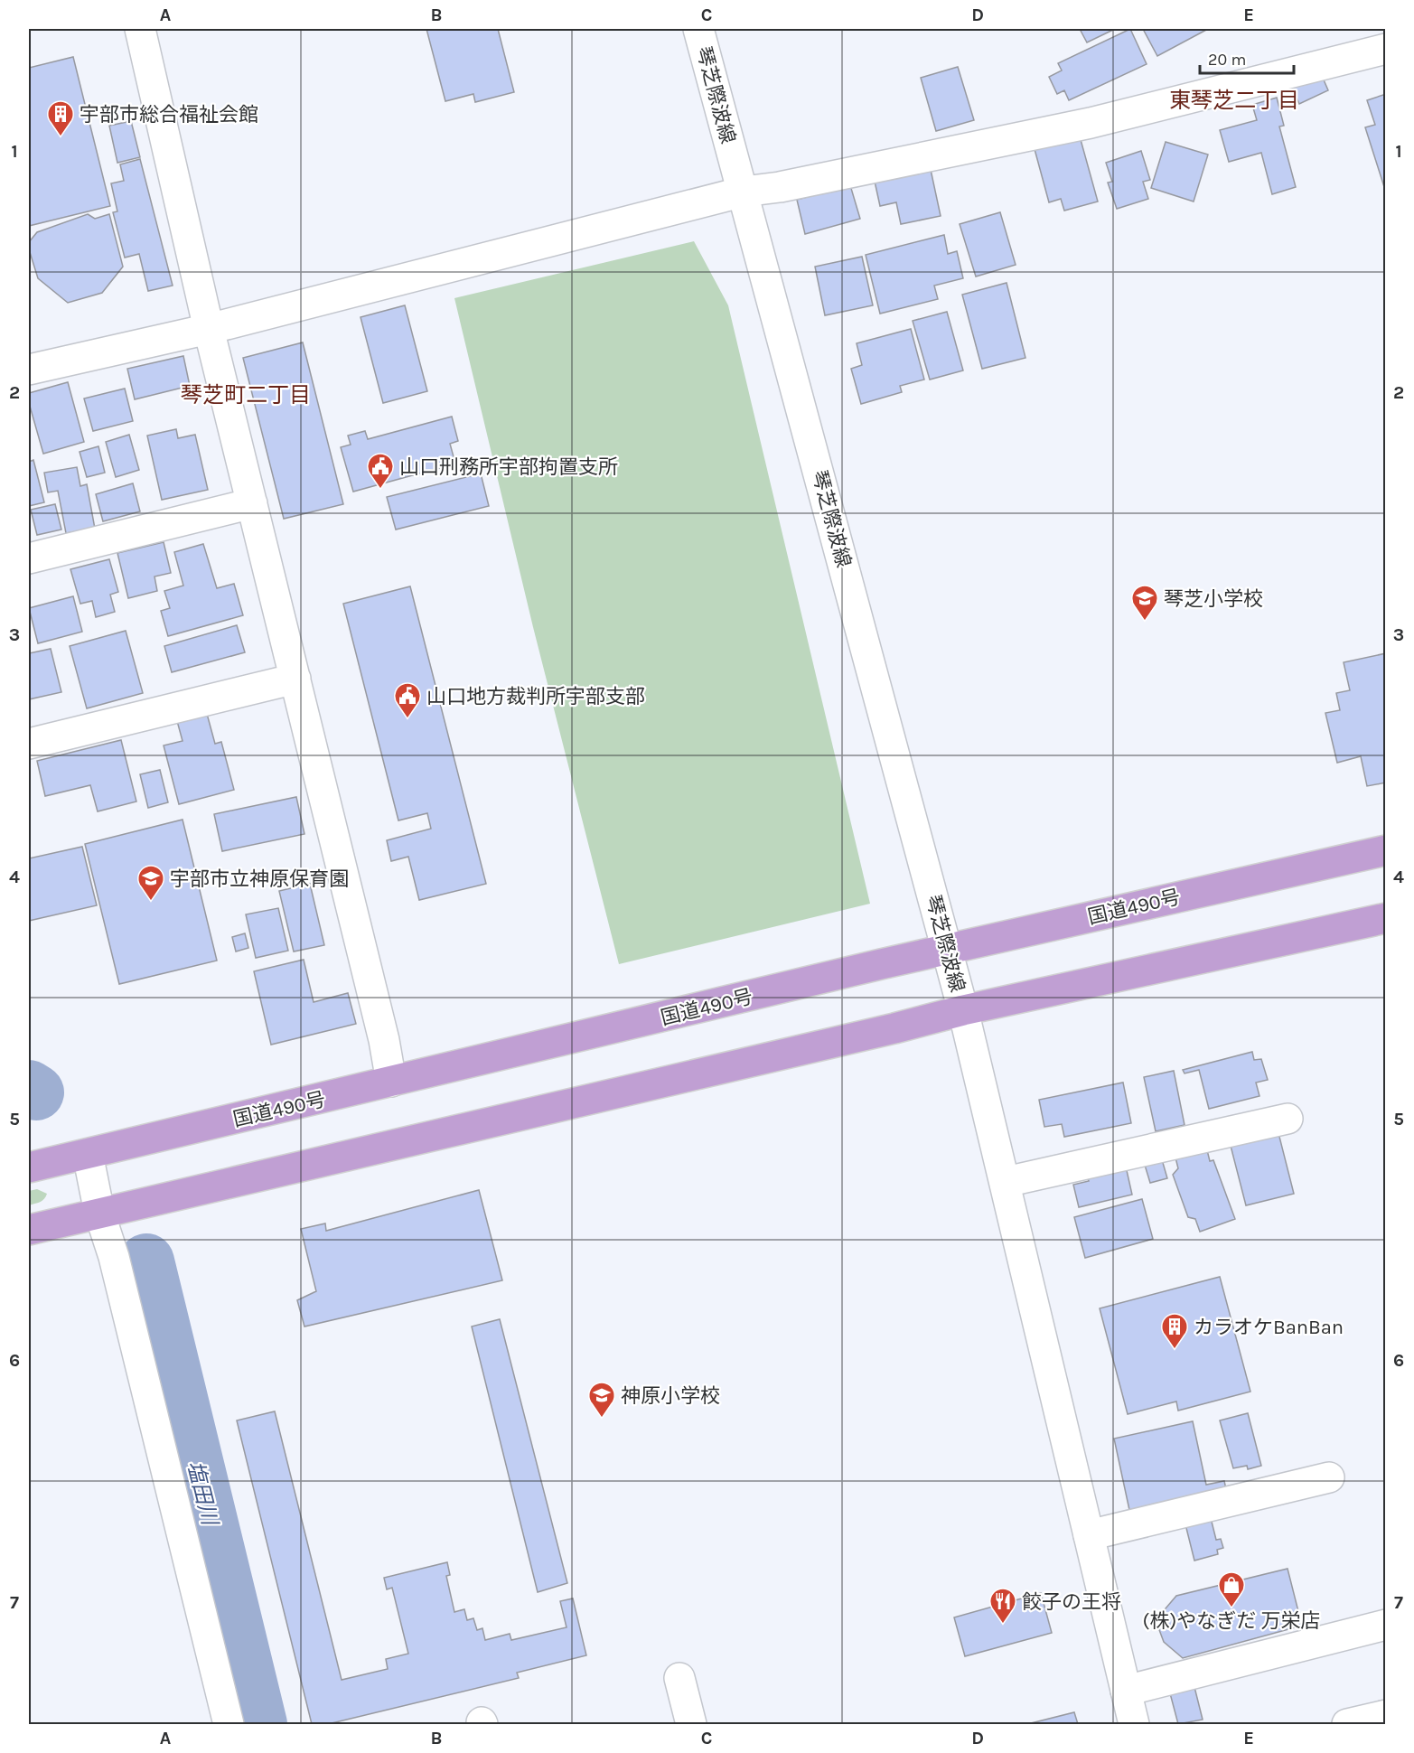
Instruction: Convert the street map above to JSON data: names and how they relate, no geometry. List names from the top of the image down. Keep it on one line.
{"streets":{"highway":["国道490号"],"street":["琴芝際波線"]},"crossings":[["琴芝際波線","国道490号"]],"districts":["東琴芝二丁目","琴芝町二丁目"],"water":["塩田川"],"places":{"building":["宇部市総合福祉会館","カラオケBanBan"],"public building":["山口刑務所宇部拘置支所","山口地方裁判所宇部支部"],"school or university":["琴芝小学校","宇部市立神原保育園","神原小学校"],"shop":["(株)やなぎだ 万栄店"],"restaurant":["餃子の王将"]},"scale_bar":"20 m","grid":{"columns":["A","B","C","D","E"],"rows":["1","2","3","4","5","6","7"]}}
